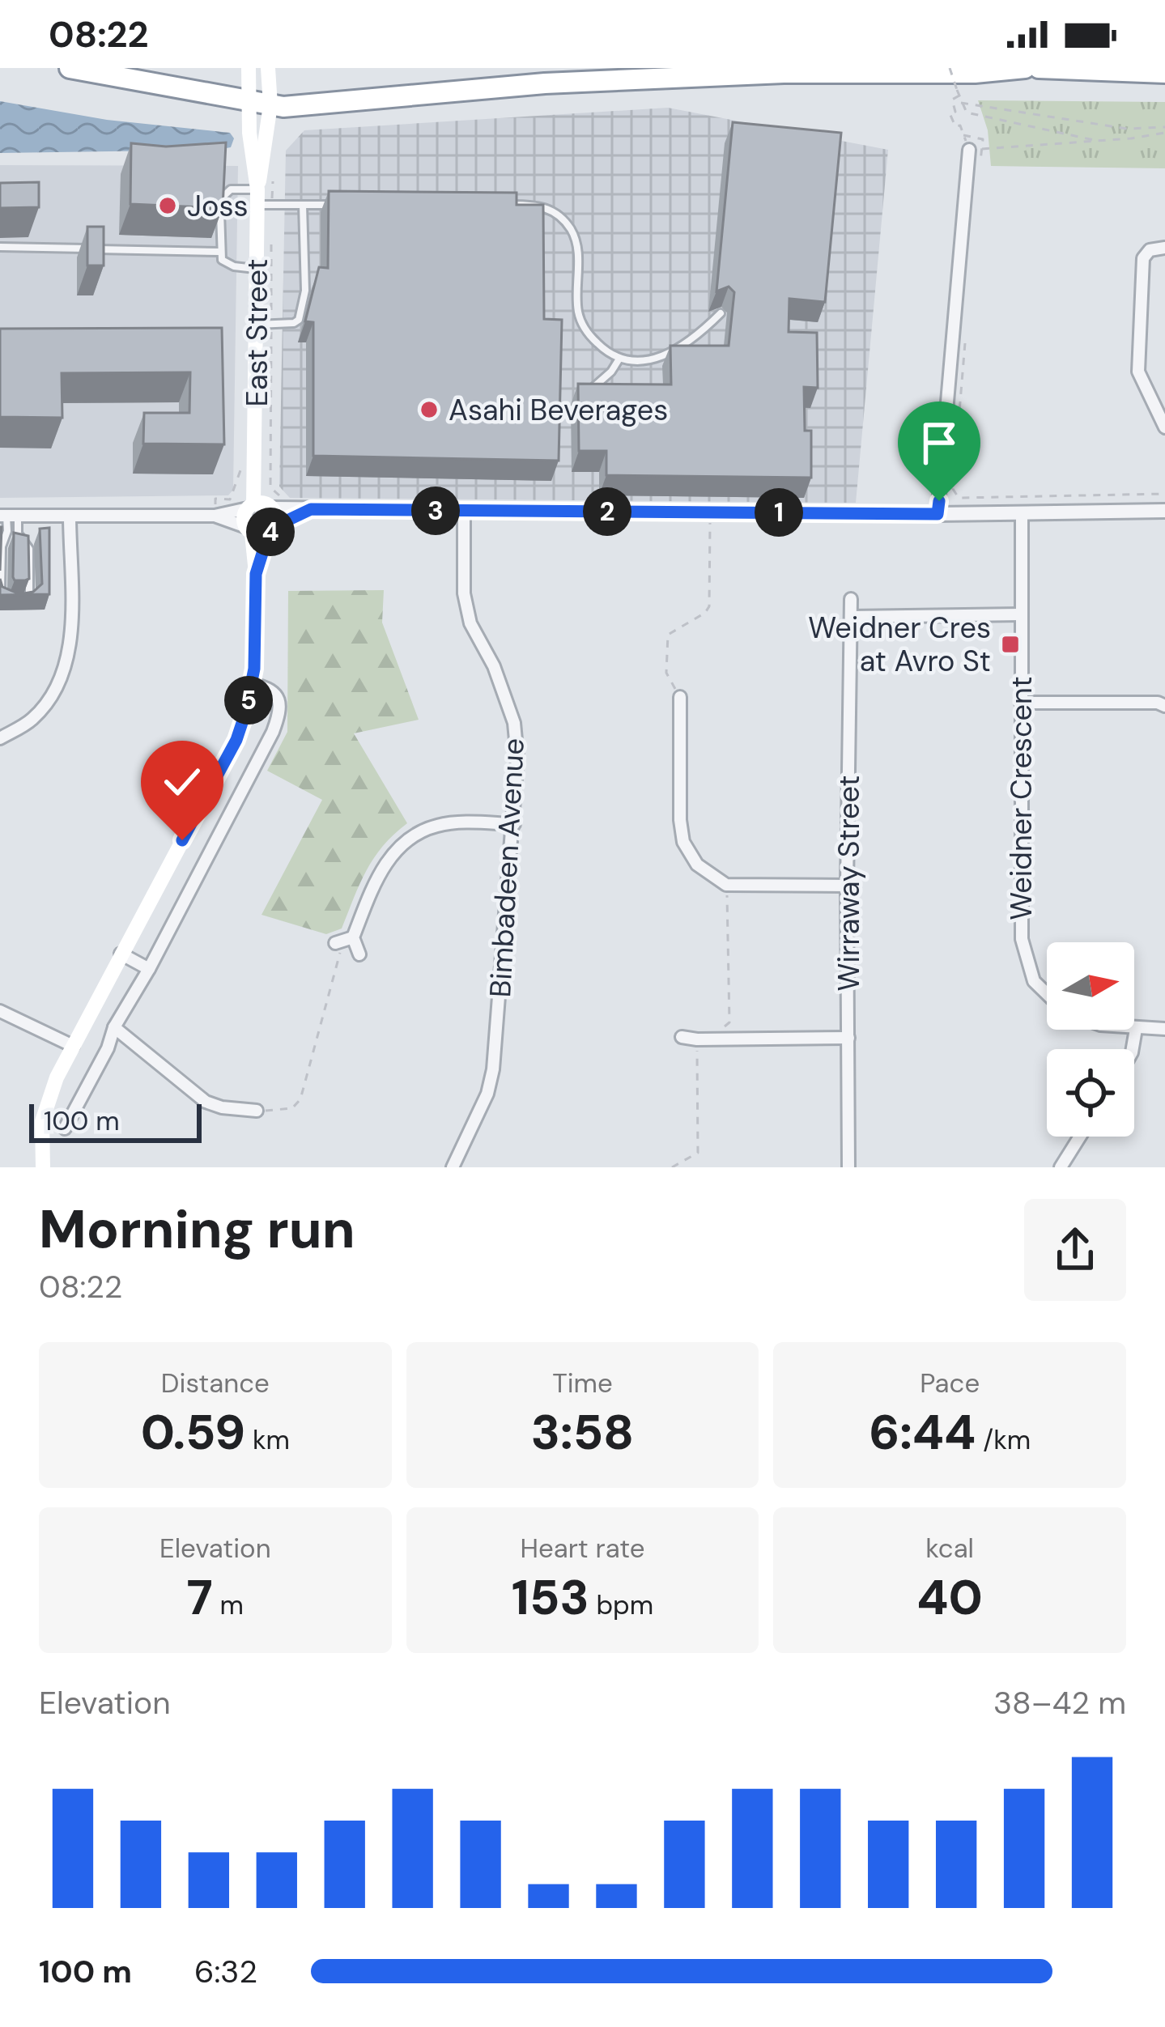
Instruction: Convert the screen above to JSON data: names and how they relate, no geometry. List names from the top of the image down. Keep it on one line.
{"streets":{"main road":["East Street"],"street":["Weidner Crescent","Bimbadeen Avenue","Wirraway Street"]},"places":{"other":["Joss","Asahi Beverages"],"transit":["Weidner Cres at Avro St"]},"scale_bar":"100 m","north":"right","page":{"status":"08:22","pins":["3","2","1","4","5"],"scale":"100 m","heading":["Morning run","08:22"],"stats":[["Distance","0.59 km"],["Time","3:58"],["Pace","6:44 /km"],["Elevation","7 m"],["Heart rate","153 bpm"],["kcal","40"]],"chart":["Elevation","38–42 m"],"list":[{"name":"100 m","note":"6:32"}]}}
